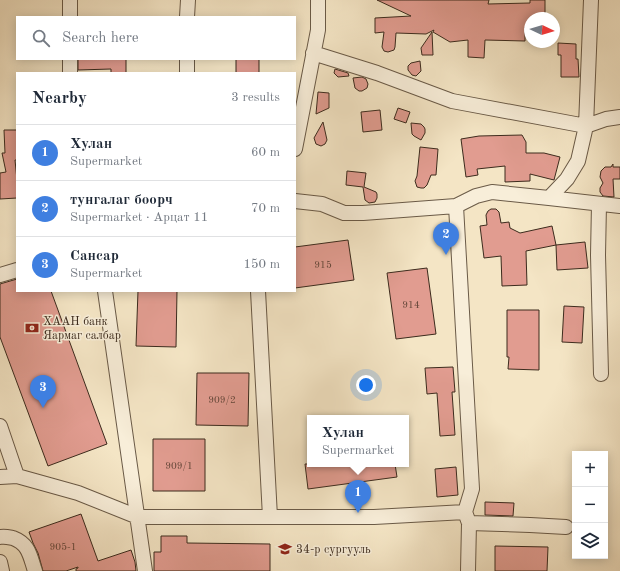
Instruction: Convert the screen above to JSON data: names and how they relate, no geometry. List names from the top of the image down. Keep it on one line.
{"places":{"bank":["ХААН банк Яармаг салбар"],"school or university":["34-р сургууль"]},"house_numbers":["915","914","909/2","909/1","905-1"],"north":"right","page":{"search":"Search here","heading":["Nearby","3 results"],"list":[{"mark":"1","name":"Хулан","note":"Supermarket","value":"60 m"},{"mark":"2","name":"тунгалаг боорч","note":"Supermarket · Арцат 11","value":"70 m"},{"mark":"3","name":"Сансар","note":"Supermarket","value":"150 m"}],"pins":["2","3","1"],"popup":["Хулан","Supermarket"],"map_buttons":["+","−"]}}
